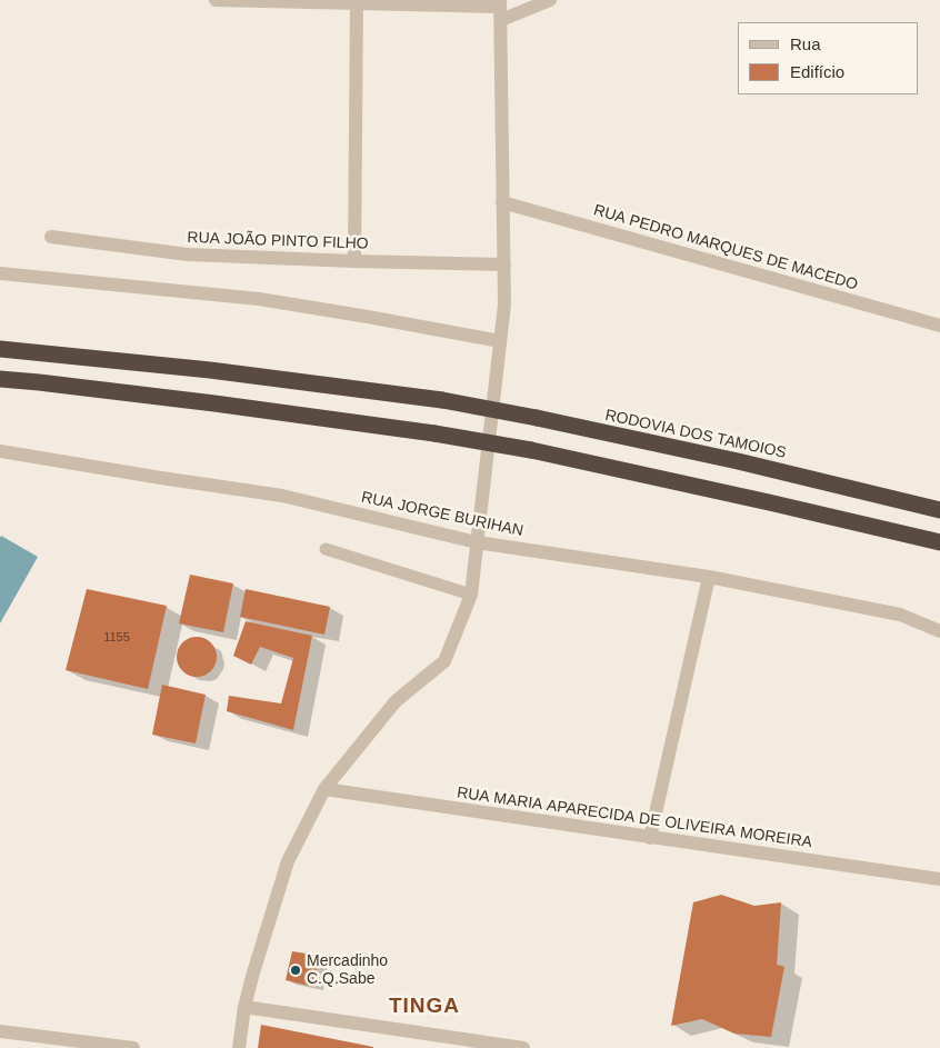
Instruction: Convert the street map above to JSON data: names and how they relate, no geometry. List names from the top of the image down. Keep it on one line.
{"streets":{"highway":["RODOVIA DOS TAMOIOS"],"street":["RUA JOÃO PINTO FILHO","RUA PEDRO MARQUES DE MACEDO","RUA JORGE BURIHAN","RUA MARIA APARECIDA DE OLIVEIRA MOREIRA"]},"districts":["TINGA"],"places":["Mercadinho C.Q.Sabe"],"house_numbers":["1155"],"legend":["Rua","Edifício"]}
